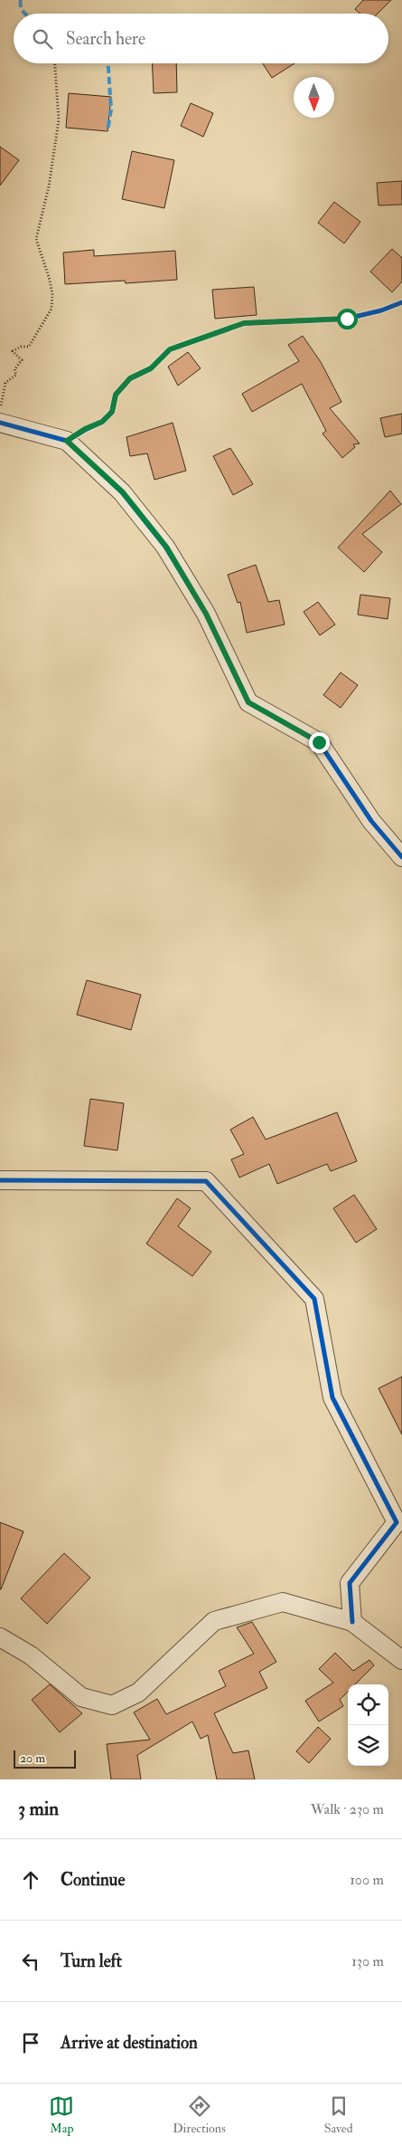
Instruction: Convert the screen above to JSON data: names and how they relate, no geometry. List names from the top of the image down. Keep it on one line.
{"scale_bar":"20 m","north":"bottom","page":{"search":"Search here","scale":"20 m","heading":["3 min","Walk · 230 m"],"list":[["Continue","100 m"],["Turn left","130 m"],"Arrive at destination"],"nav":["Map","Directions","Saved"]}}
